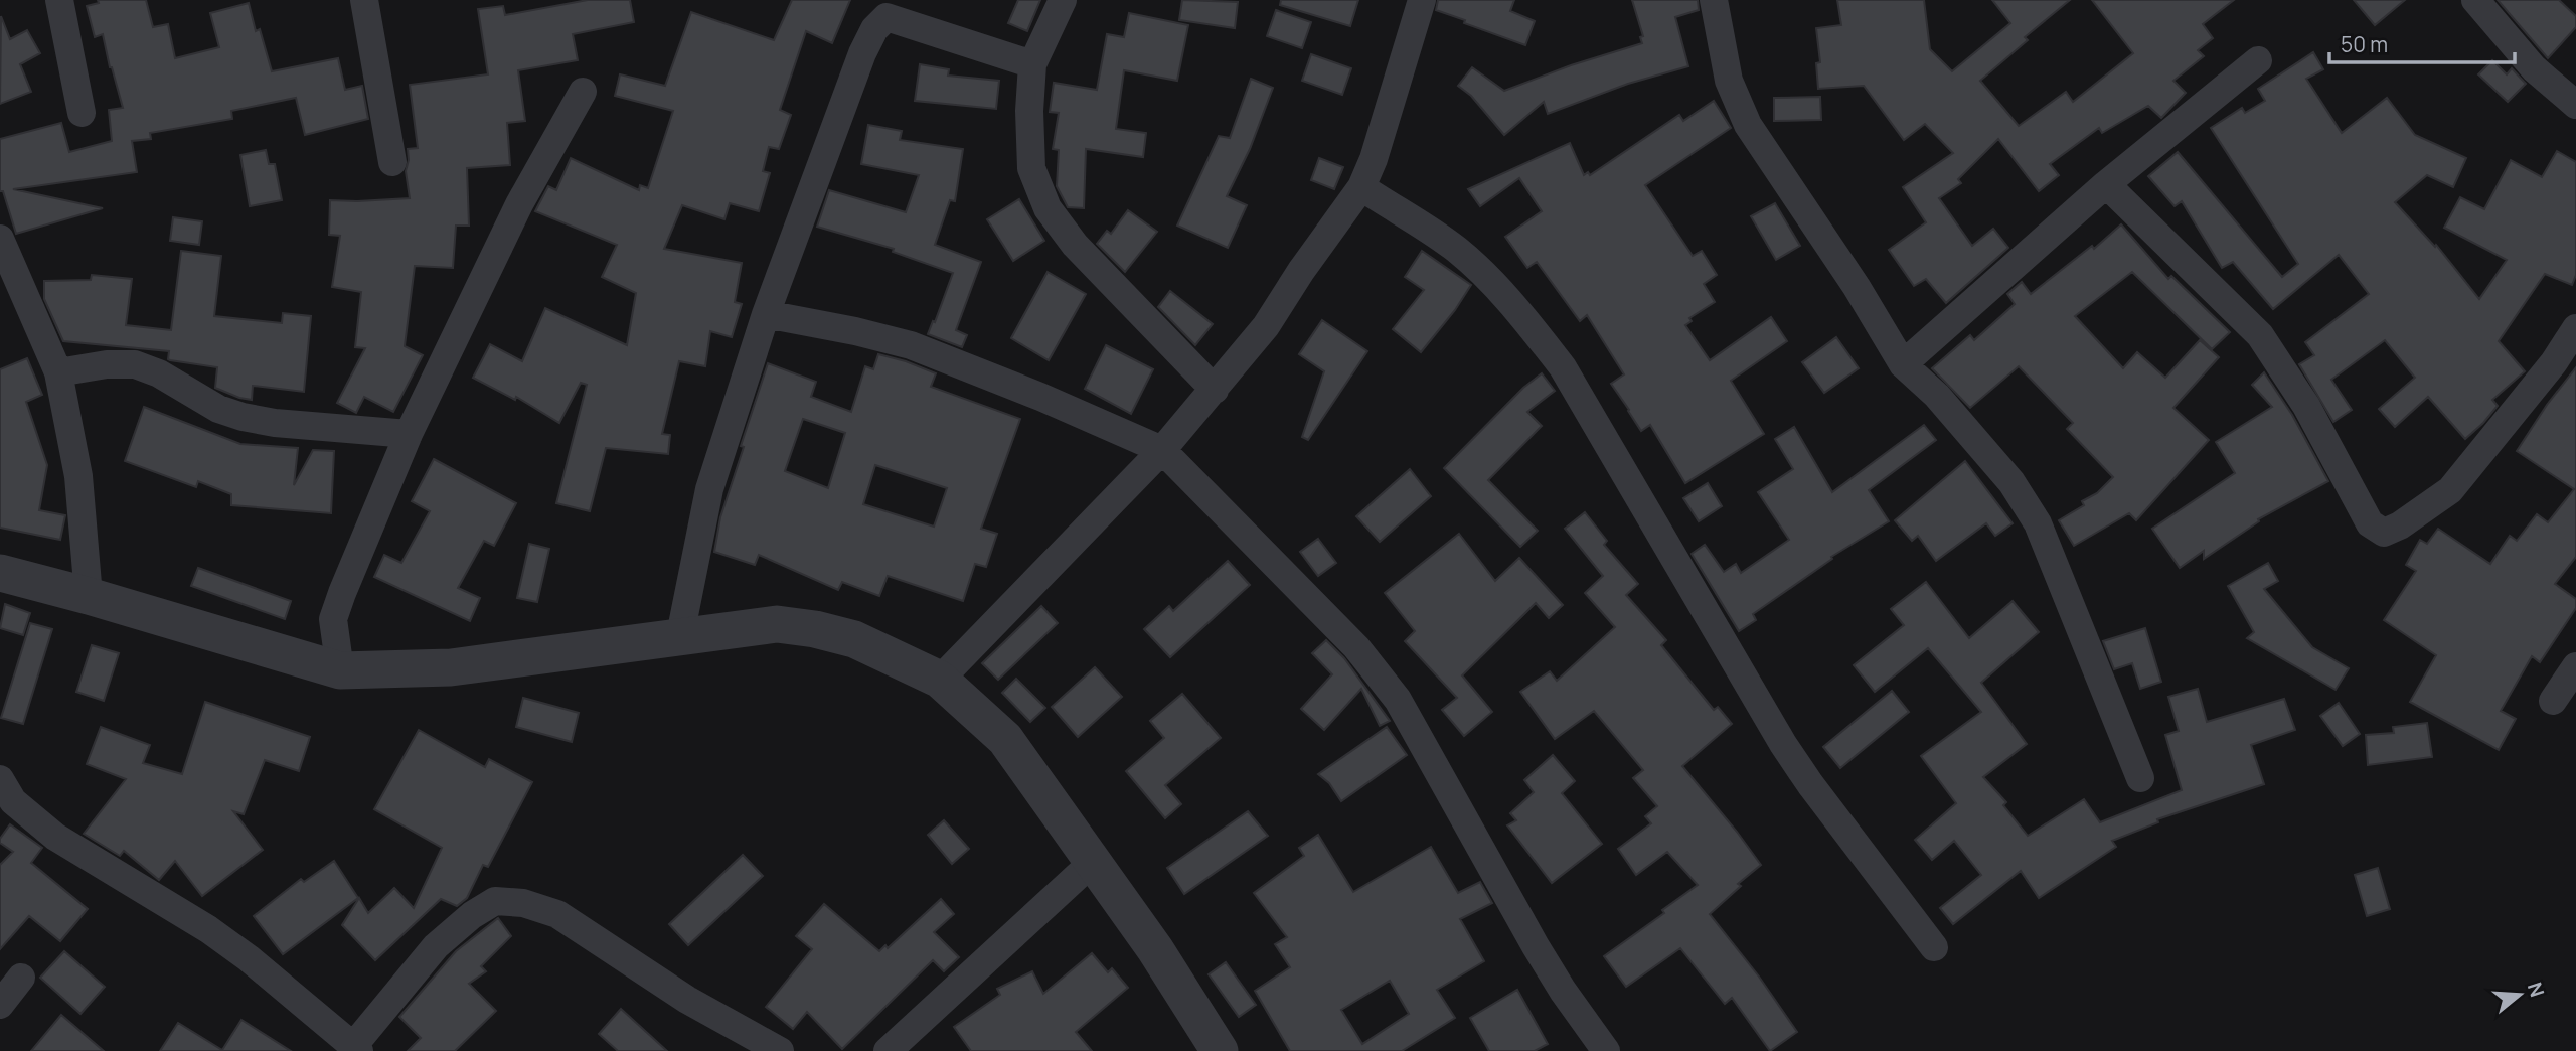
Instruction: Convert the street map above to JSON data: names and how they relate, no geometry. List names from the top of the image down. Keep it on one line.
{"scale_bar":"50 m","north":"right"}
